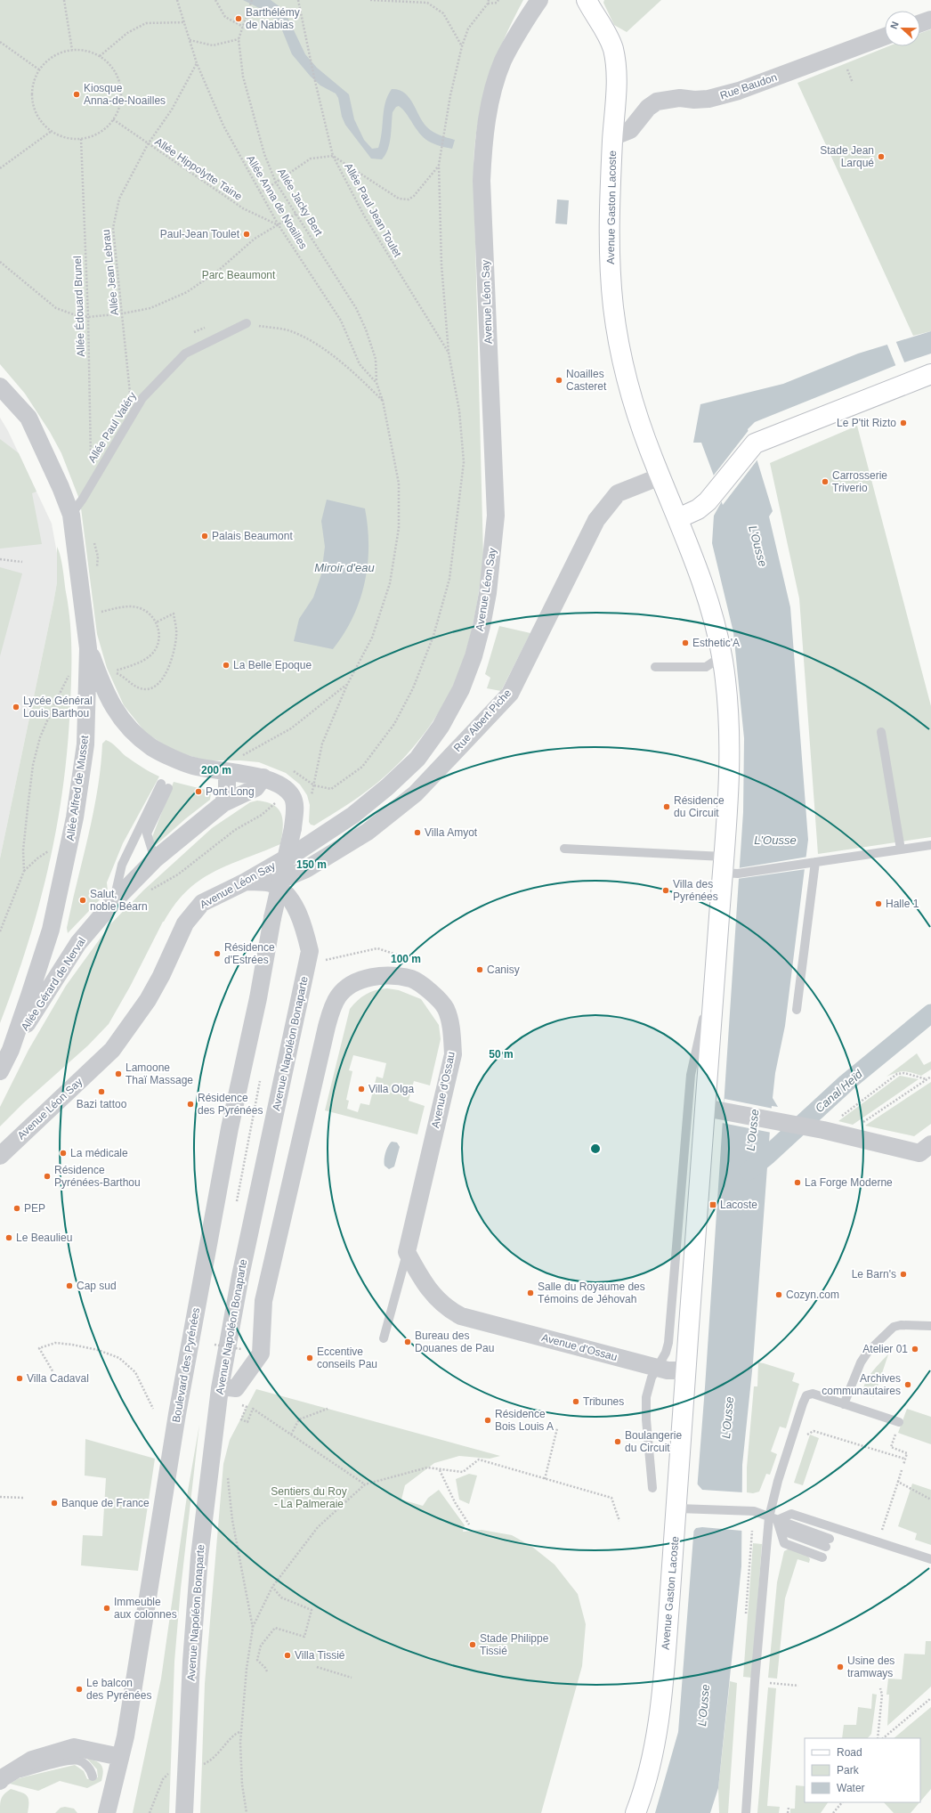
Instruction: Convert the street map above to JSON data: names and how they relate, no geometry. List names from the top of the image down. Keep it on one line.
{"streets":{"main road":["Avenue Gaston Lacoste"],"street":["Rue Baudon","Avenue Léon Say","Rue Albert Piche","Allée Alfred de Musset","Allée Gérard de Nerval","Avenue Napoléon Bonaparte","Avenue d'Ossau","Boulevard des Pyrénées"],"lane":["Allée Paul Valéry"],"path":["Allée Hippolytte Taine","Allée Anna de Noailles","Allée Jacky Bert","Allée Paul Jean Toulet","Allée Jean Lebrau","Allée Édouard Brunel"]},"crossings":[["Rue Baudon","Avenue Gaston Lacoste"],["Allée Hippolytte Taine","Allée Anna de Noailles"],["Allée Hippolytte Taine","Allée Jean Lebrau"],["Allée Hippolytte Taine","Allée Édouard Brunel"],["Allée Anna de Noailles","Allée Jacky Bert"],["Allée Anna de Noailles","Allée Jean Lebrau"],["Avenue Gaston Lacoste","Rue Albert Piche"],["Avenue Gaston Lacoste","Avenue d'Ossau"],["Allée Paul Valéry","Allée Alfred de Musset"],["Rue Albert Piche","Avenue Napoléon Bonaparte"],["Allée Alfred de Musset","Allée Gérard de Nerval"],["Avenue Napoléon Bonaparte","Avenue d'Ossau"]],"water":["L'Ousse","Miroir d'eau","Canal Heïd"],"parks":["Parc Beaumont","Sentiers du Roy - La Palmeraie"],"places":{"other":["Barthélémy de Nabias","Kiosque Anna-de-Noailles","Stade Jean Larqué","Paul-Jean Toulet","Noailles Casteret","Le P'tit Rizto","Carrosserie Triverio","Palais Beaumont","Esthetic'A","La Belle Epoque","Lycée Général Louis Barthou","Pont Long","Résidence du Circuit","Villa Amyot","Villa des Pyrénées","Salut, noble Béarn","Halle 1","Résidence d'Estrées","Canisy","Lamoone Thaï Massage","Villa Olga","Bazi tattoo","Résidence des Pyrénées","La médicale","Résidence Pyrénées-Barthou","La Forge Moderne","PEP","Le Beaulieu","Le Barn's","Cap sud","Salle du Royaume des Témoins de Jéhovah","Cozyn.com","Bureau des Douanes de Pau","Atelier 01","Eccentive conseils Pau","Villa Cadaval","Archives communautaires","Tribunes","Résidence Bois Louis A","Boulangerie du Circuit","Banque de France","Immeuble aux colonnes","Stade Philippe Tissié","Villa Tissié","Usine des tramways","Le balcon des Pyrénées"],"transit":["Lacoste"]},"legend":["Road","Park","Water"],"north":"left","rings":["200 m","150 m","100 m","50 m"]}
